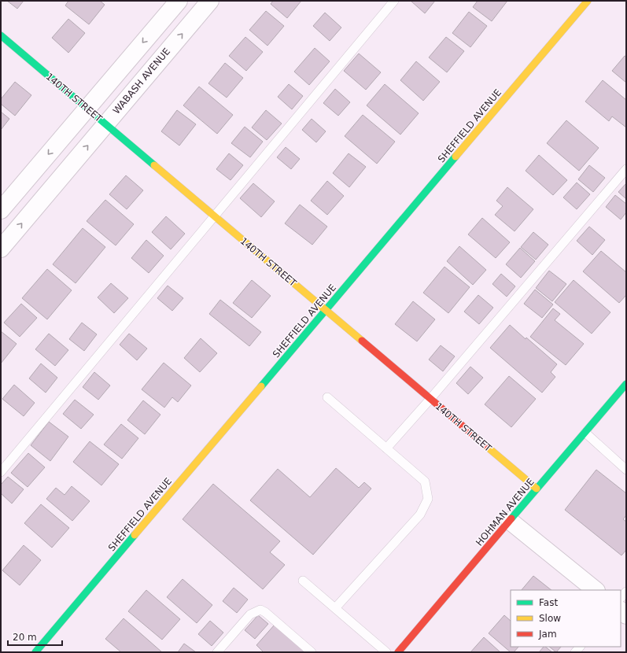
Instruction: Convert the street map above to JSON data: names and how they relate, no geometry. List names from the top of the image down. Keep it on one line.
{"streets":{"street":["WABASH AVENUE","140TH STREET","SHEFFIELD AVENUE","HOHMAN AVENUE"]},"crossings":[["WABASH AVENUE","140TH STREET"],["140TH STREET","SHEFFIELD AVENUE"],["140TH STREET","HOHMAN AVENUE"]],"legend":["Fast","Slow","Jam"],"scale_bar":"20 m"}
